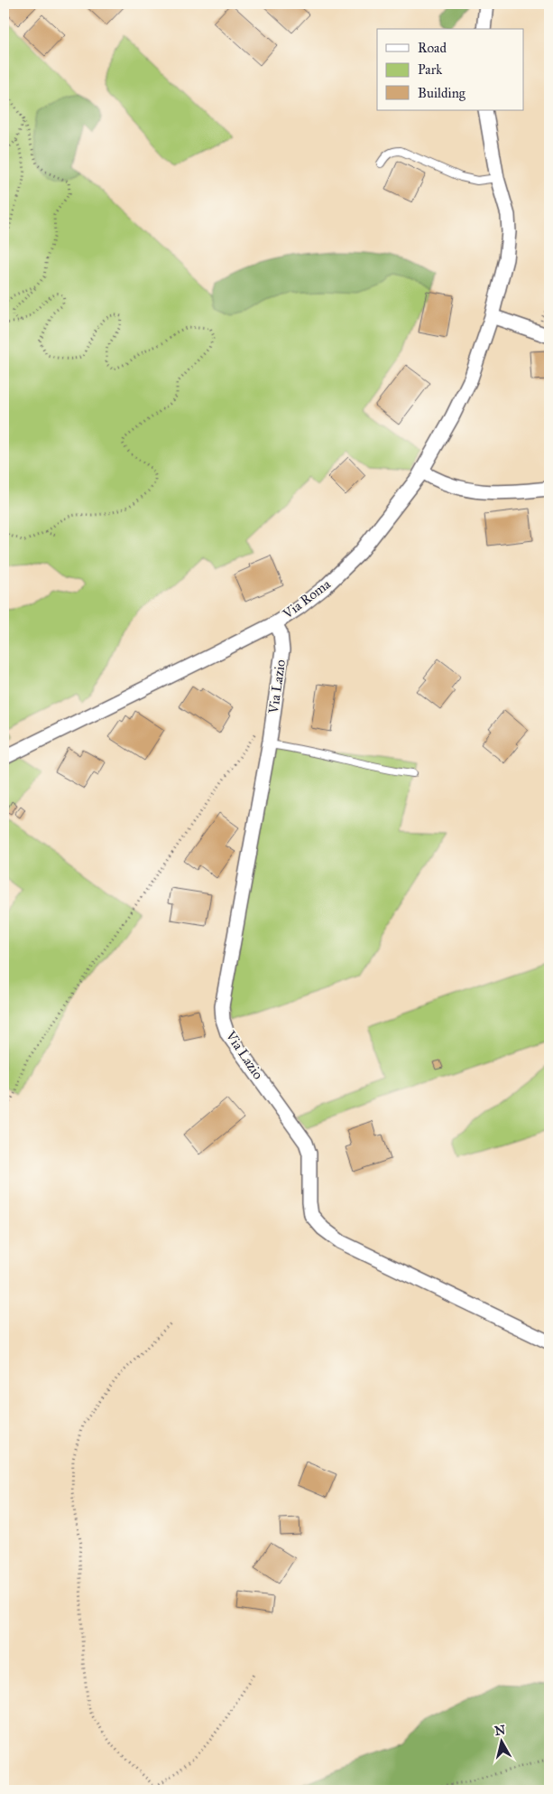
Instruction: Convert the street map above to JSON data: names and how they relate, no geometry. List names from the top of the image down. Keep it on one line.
{"streets":{"street":["Via Roma","Via Lazio"]},"crossings":[["Via Roma","Via Lazio"]],"legend":["Road","Park","Building"],"north":"top"}
